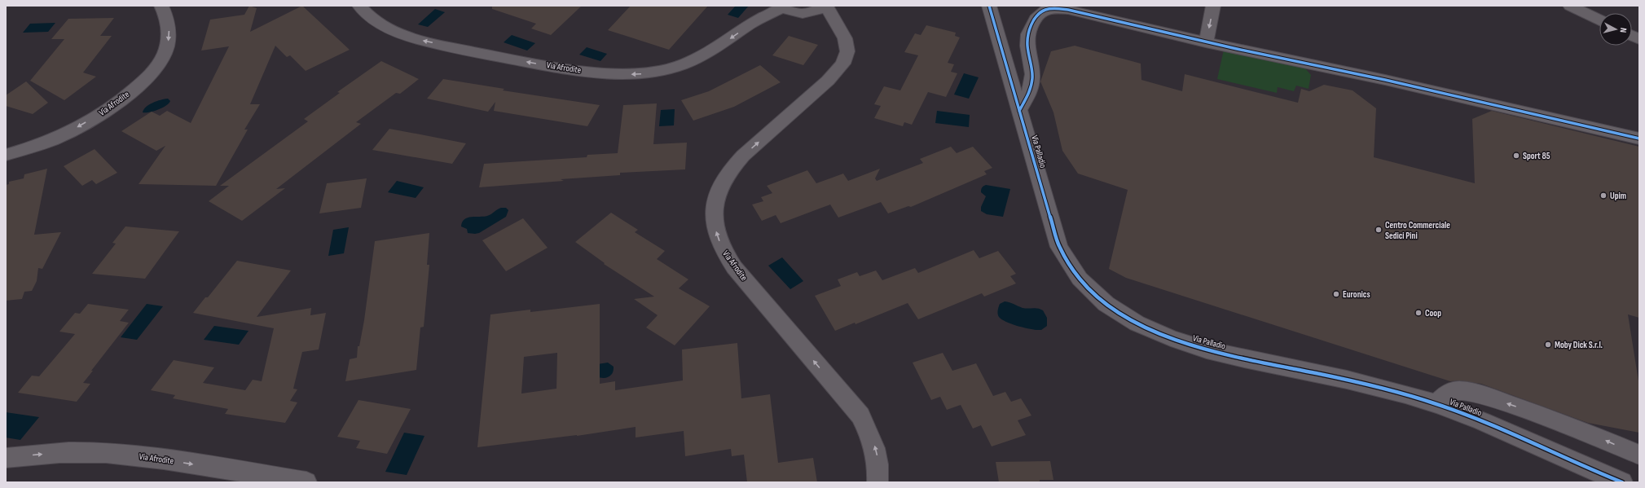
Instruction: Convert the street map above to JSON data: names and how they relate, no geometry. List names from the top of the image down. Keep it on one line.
{"streets":{"street":["Via Afrodite","Via Palladio"]},"places":["Sport 85","Upim","Centro Commerciale Sedici Pini","Euronics","Coop","Moby Dick S.r.l."],"north":"right"}
